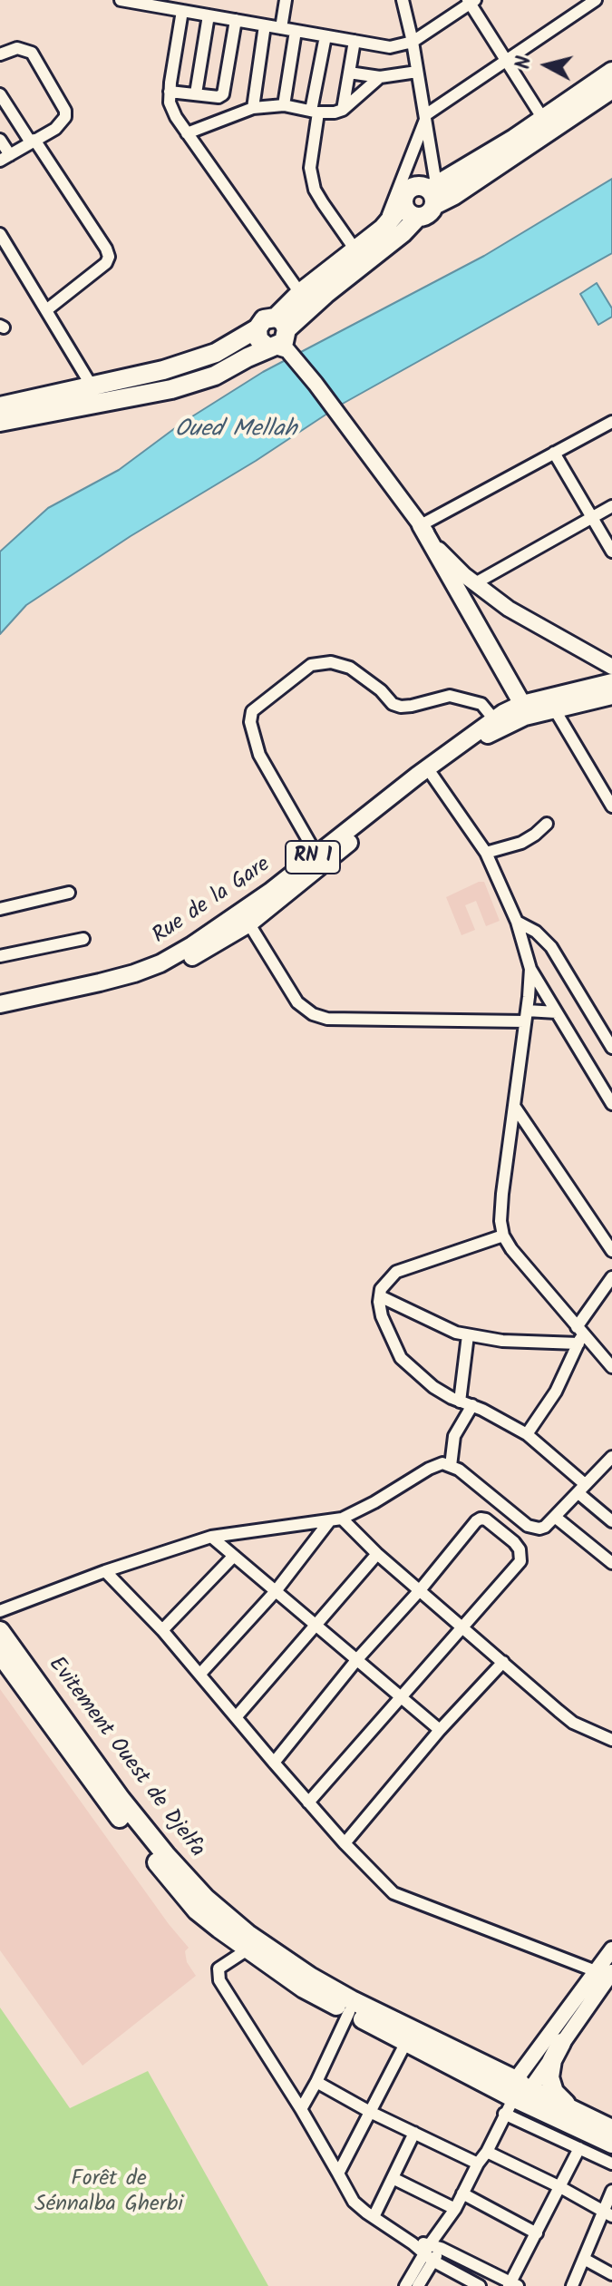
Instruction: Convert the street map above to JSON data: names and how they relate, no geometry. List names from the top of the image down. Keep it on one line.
{"streets":{"highway":["Evitement Ouest de Djelfa"],"main road":["RN 1","Rue de la Gare"]},"water":["Oued Mellah"],"parks":["Forêt de Sénnalba Gherbi"],"north":"left"}
